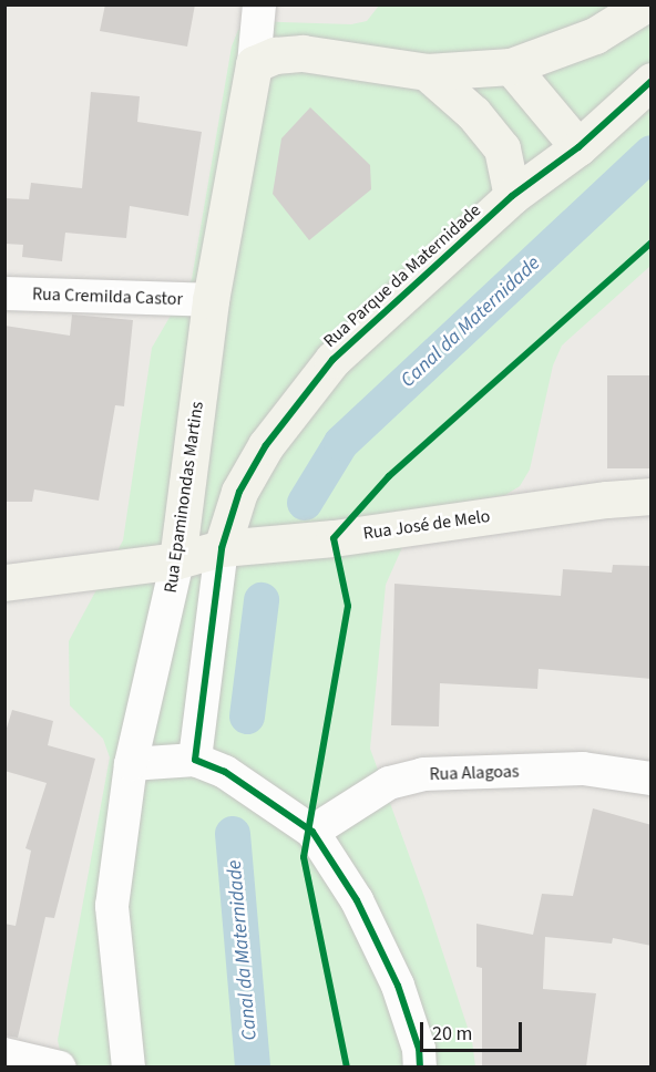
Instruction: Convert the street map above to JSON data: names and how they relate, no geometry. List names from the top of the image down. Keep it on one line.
{"streets":{"street":["Rua Parque da Maternidade","Rua Cremilda Castor","Rua Epaminondas Martins","Rua José de Melo","Rua Alagoas"]},"crossings":[["Rua Parque da Maternidade","Rua José de Melo"],["Rua Cremilda Castor","Rua Epaminondas Martins"],["Rua Epaminondas Martins","Rua José de Melo"]],"water":["Canal da Maternidade"],"scale_bar":"20 m"}
